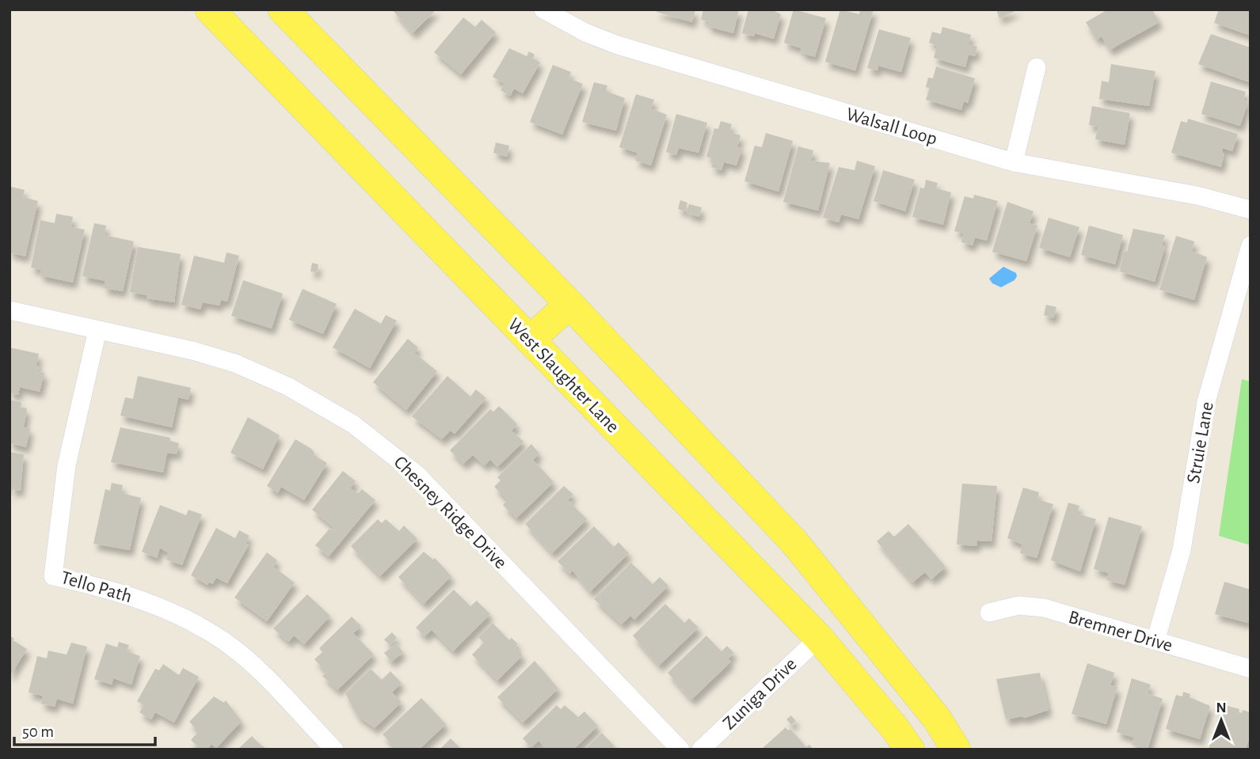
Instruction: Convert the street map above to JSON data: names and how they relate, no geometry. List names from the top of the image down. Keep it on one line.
{"streets":{"main road":["West Slaughter Lane"],"street":["Walsall Loop","Struie Lane","Chesney Ridge Drive","Tello Path","Bremner Drive","Zuniga Drive"]},"crossings":[["West Slaughter Lane","Zuniga Drive"],["Struie Lane","Bremner Drive"],["Chesney Ridge Drive","Tello Path"]],"scale_bar":"50 m","north":"top"}
